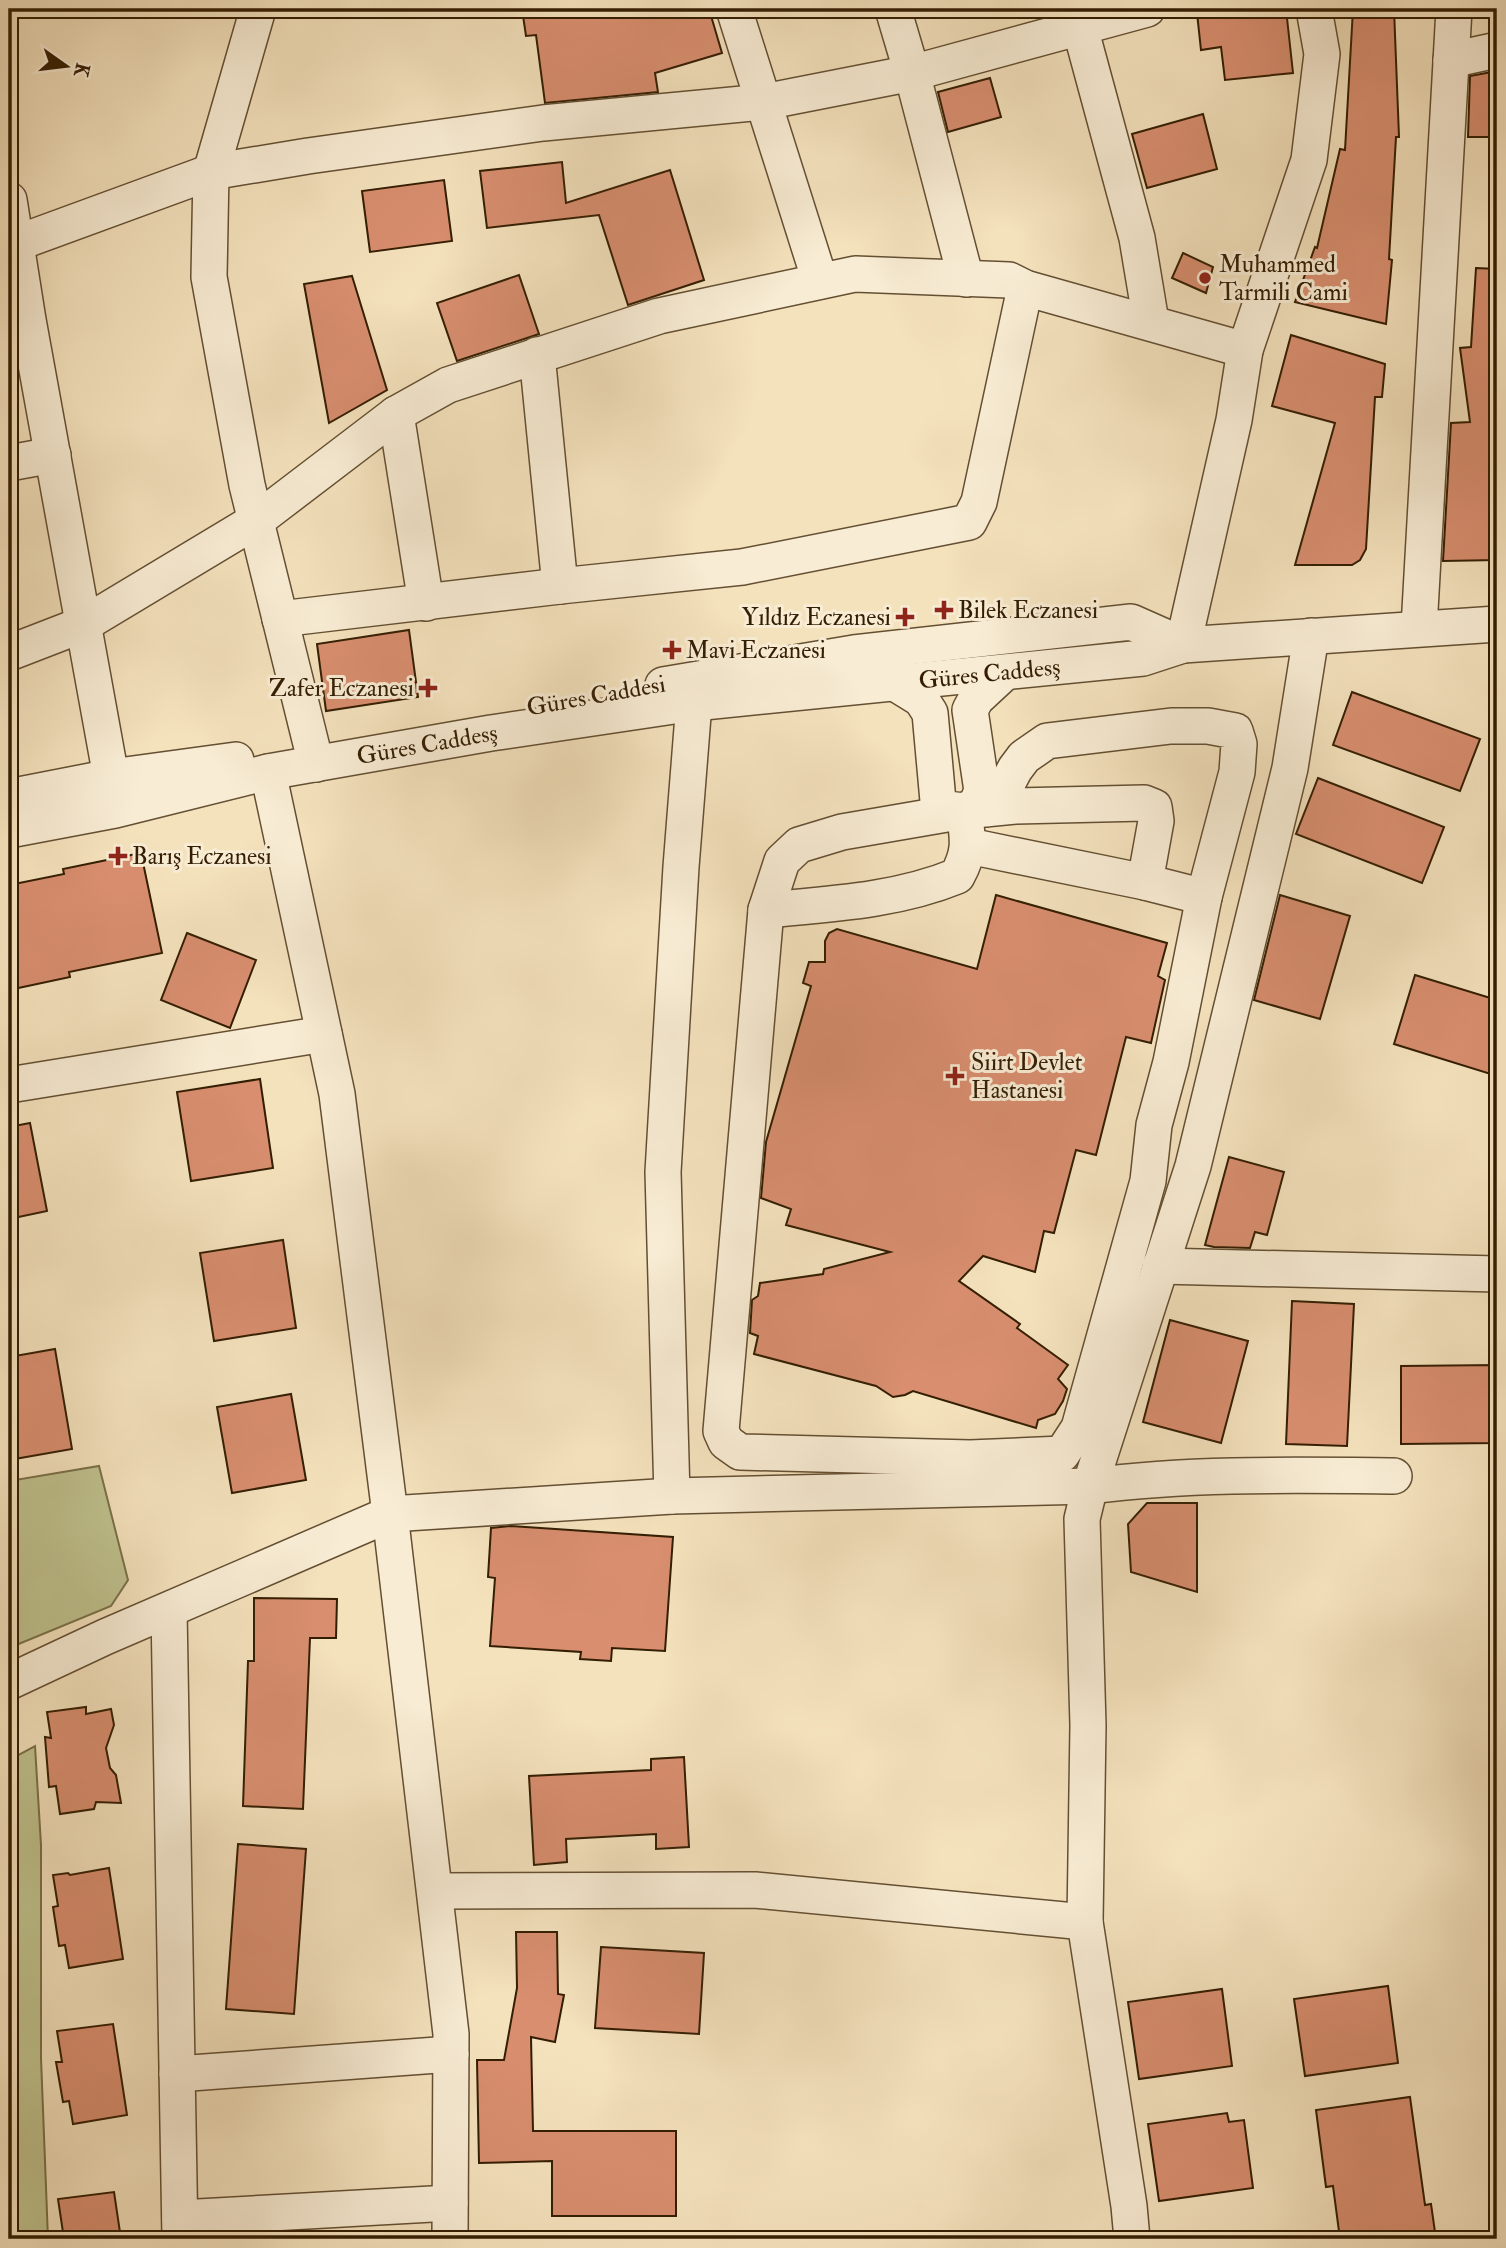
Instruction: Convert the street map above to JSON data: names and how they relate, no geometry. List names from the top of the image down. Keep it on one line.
{"streets":{"street":["Güres Caddesş","Güres Caddesi"]},"crossings":[["Güres Caddesş","Güres Caddesi"]],"places":{"other":["Muhammed Tarmili Cami"],"health":["Bilek Eczanesi","Yıldız Eczanesi","Mavi Eczanesi","Zafer Eczanesi","Barış Eczanesi","Siirt Devlet Hastanesi"]},"north":"right"}
